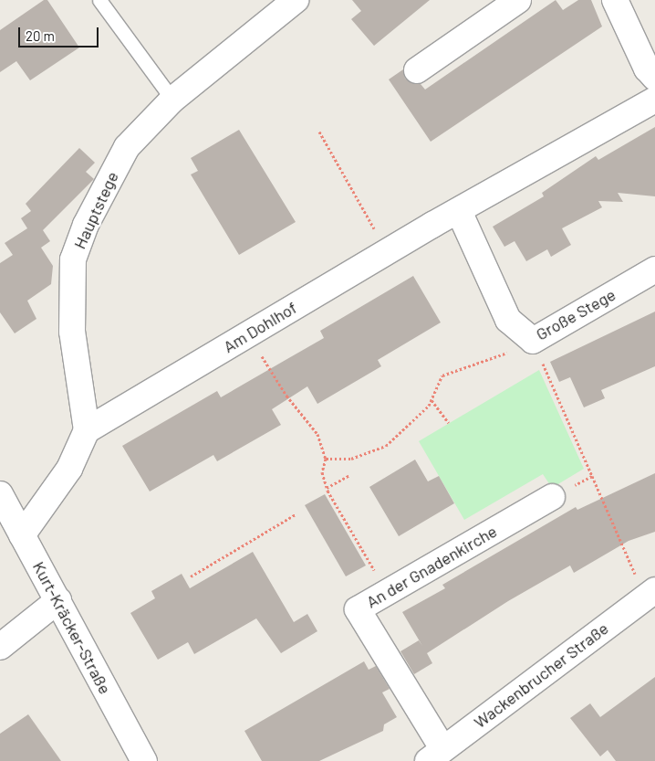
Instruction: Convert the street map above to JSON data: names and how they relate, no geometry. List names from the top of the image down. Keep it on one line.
{"streets":{"street":["Hauptstege","Große Stege","Am Dohlhof","An der Gnadenkirche","Kurt-Kräcker-Straße","Wackenbrucher Straße"]},"crossings":[["Hauptstege","Am Dohlhof"],["Große Stege","Am Dohlhof"],["An der Gnadenkirche","Wackenbrucher Straße"]],"scale_bar":"20 m"}
